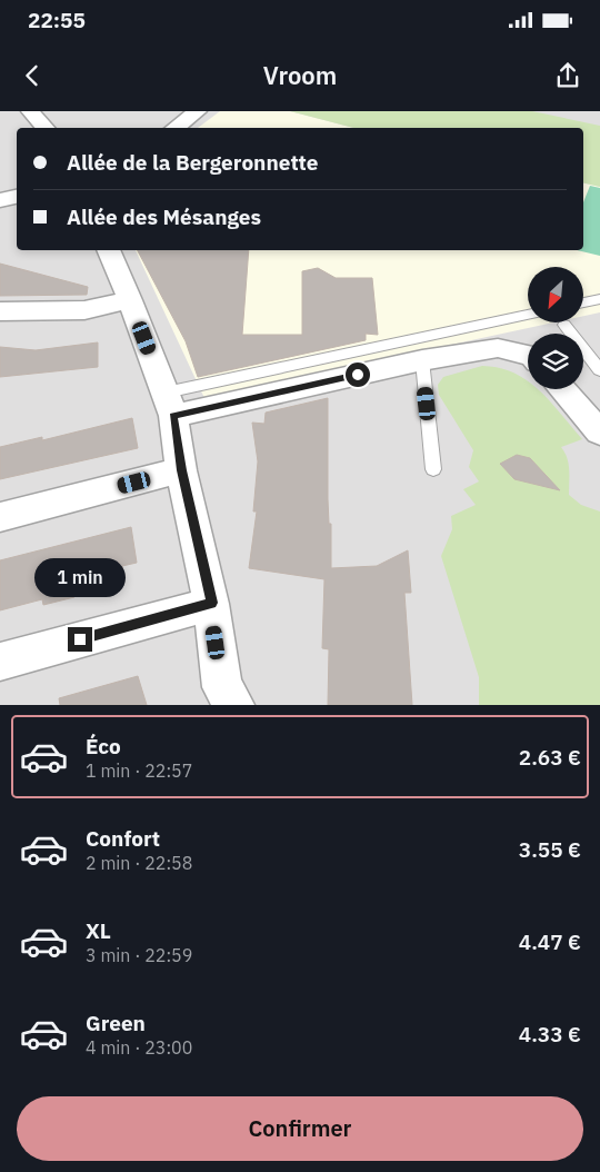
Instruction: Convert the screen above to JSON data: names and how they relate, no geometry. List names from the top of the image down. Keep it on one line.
{"north":"bottom left","page":{"status":"22:55","header":"Vroom","banner":["Allée de la Bergeronnette","Allée des Mésanges"],"bubble":"1 min","list":[{"name":"Éco","note":"1 min · 22:57","value":"2.63 €"},{"name":"Confort","note":"2 min · 22:58","value":"3.55 €"},{"name":"XL","note":"3 min · 22:59","value":"4.47 €"},{"name":"Green","note":"4 min · 23:00","value":"4.33 €"}],"buttons":"Confirmer"}}
